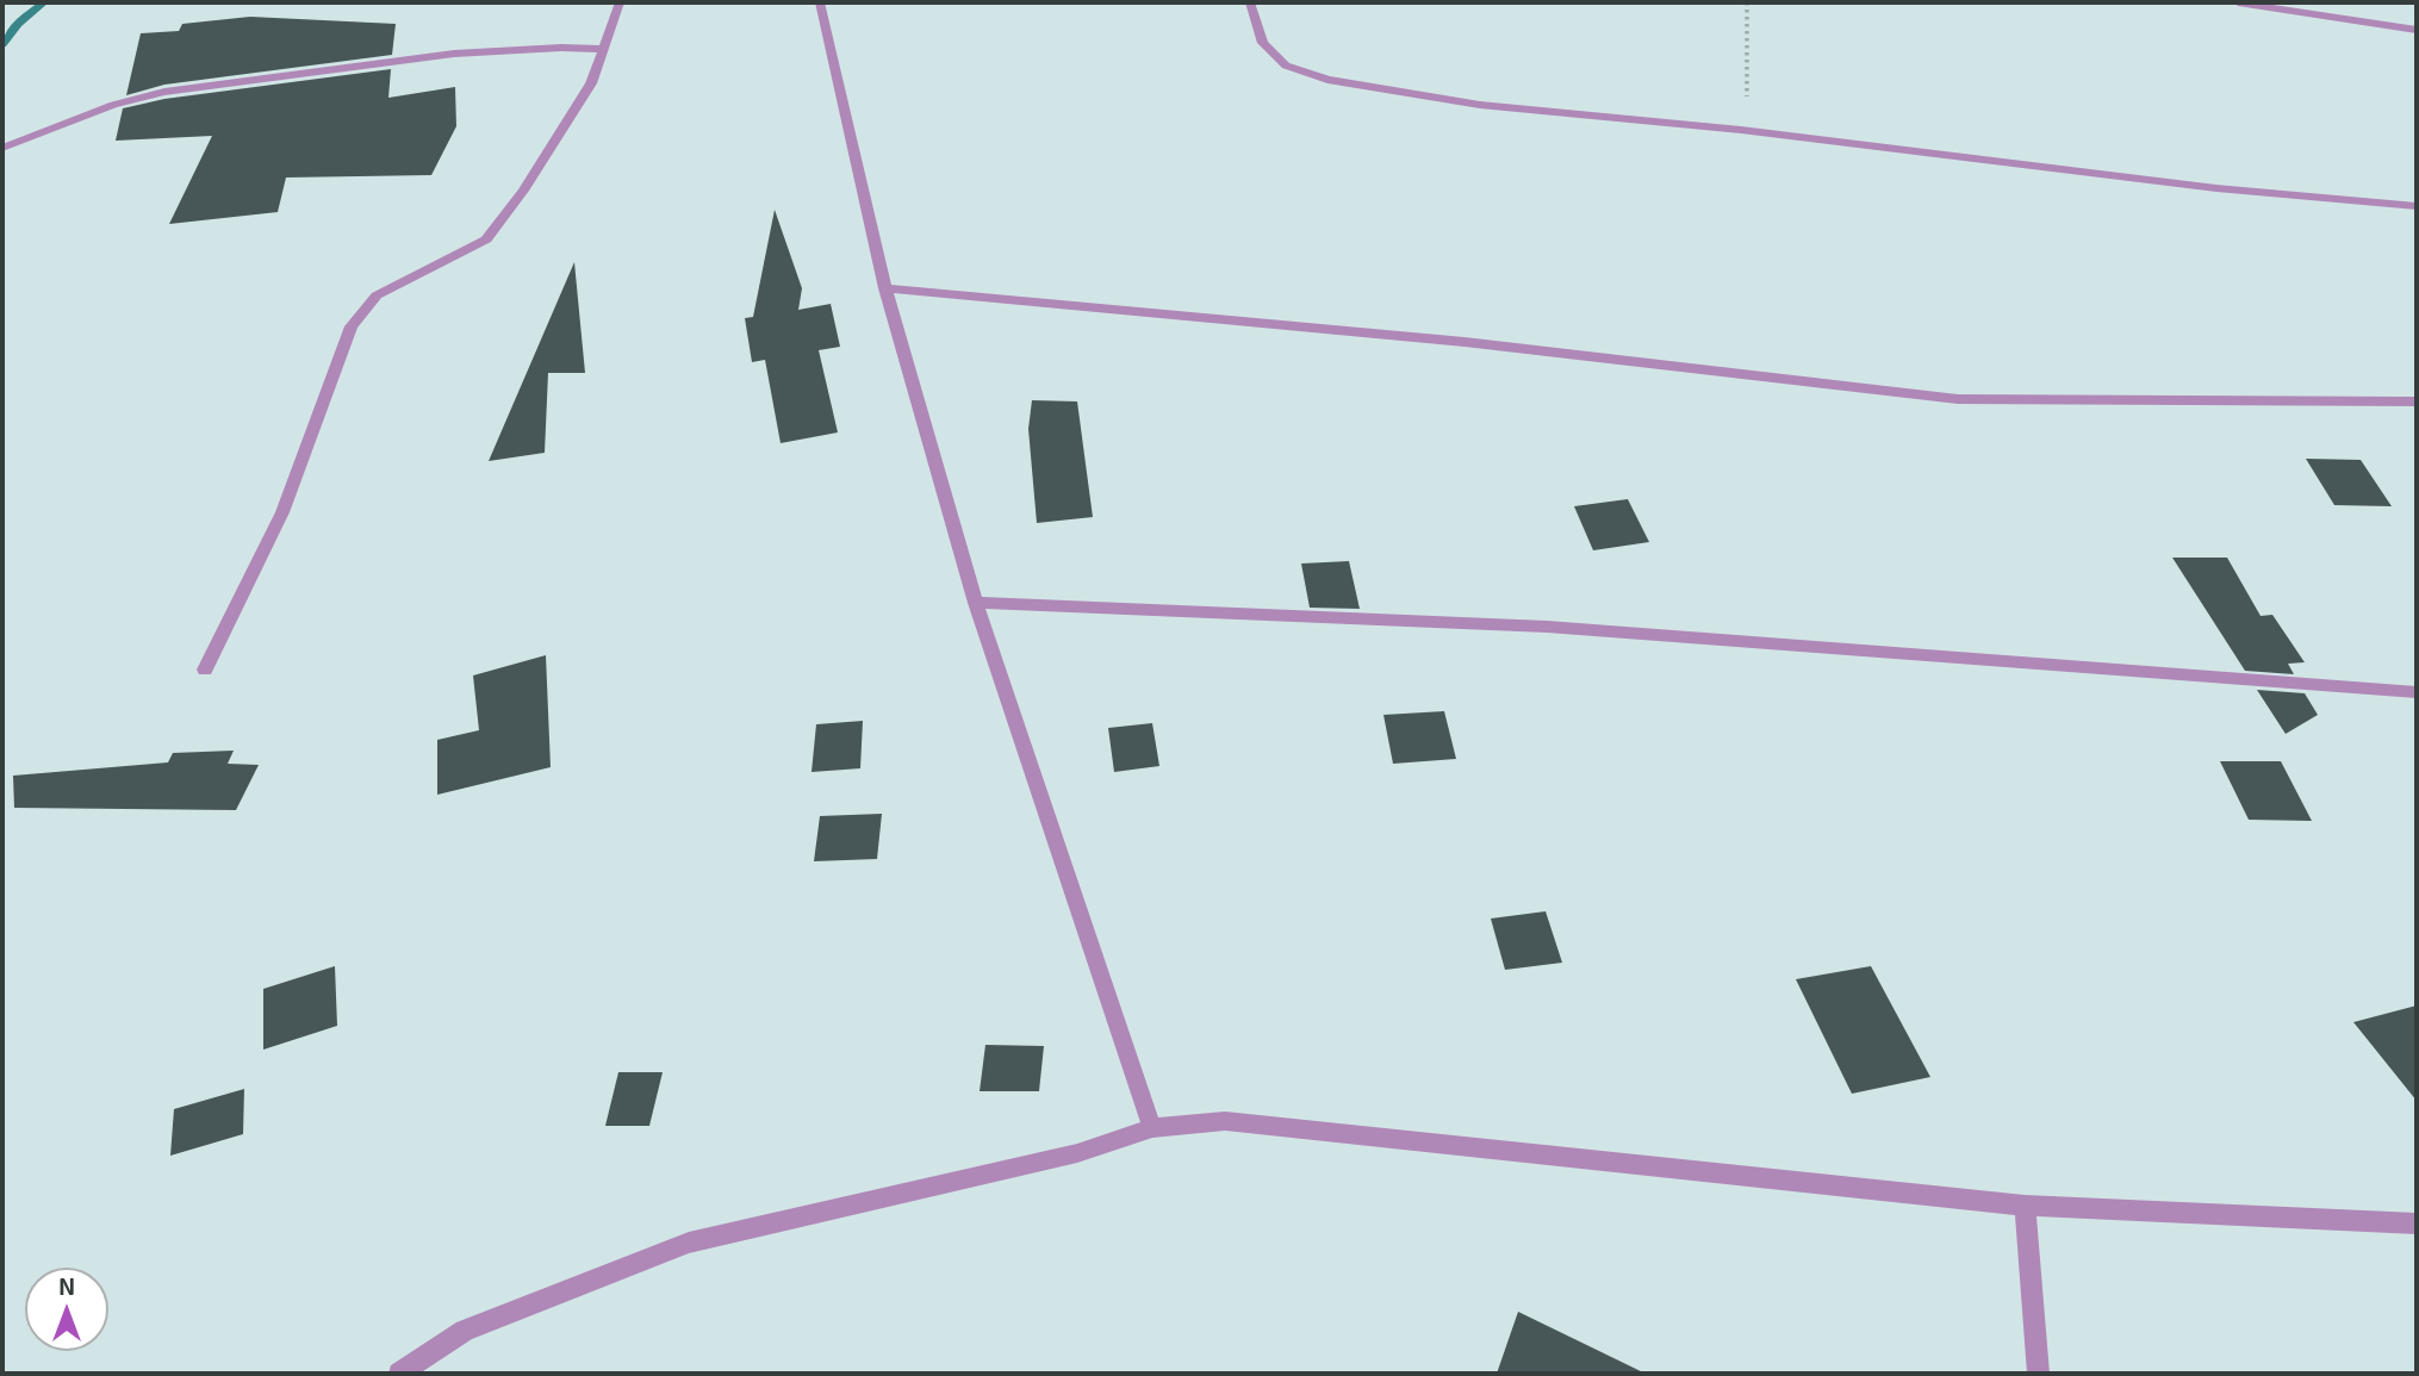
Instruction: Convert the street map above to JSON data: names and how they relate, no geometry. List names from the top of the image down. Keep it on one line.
{"north":"top"}
